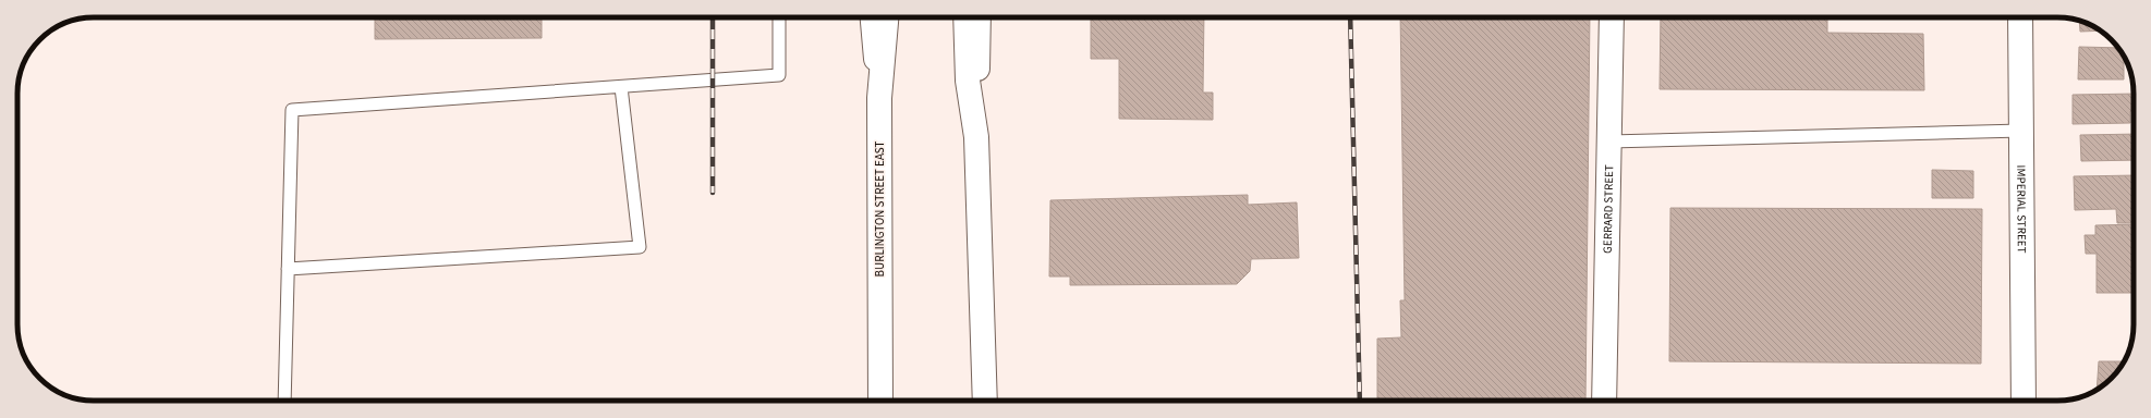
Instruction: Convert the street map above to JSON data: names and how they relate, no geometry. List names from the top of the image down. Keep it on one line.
{"streets":{"street":["BURLINGTON STREET EAST","GERRARD STREET","IMPERIAL STREET"]}}
